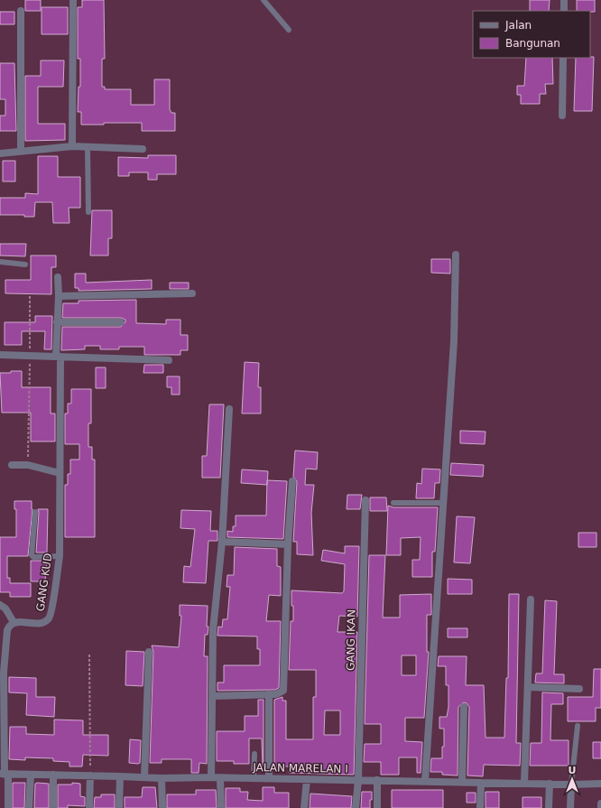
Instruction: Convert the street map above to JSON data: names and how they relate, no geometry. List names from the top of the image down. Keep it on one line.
{"streets":{"street":["GANG KUD","GANG IKAN","JALAN MARELAN I"]},"crossings":[["GANG IKAN","JALAN MARELAN I"]],"legend":["Jalan","Bangunan"],"north":"top"}
